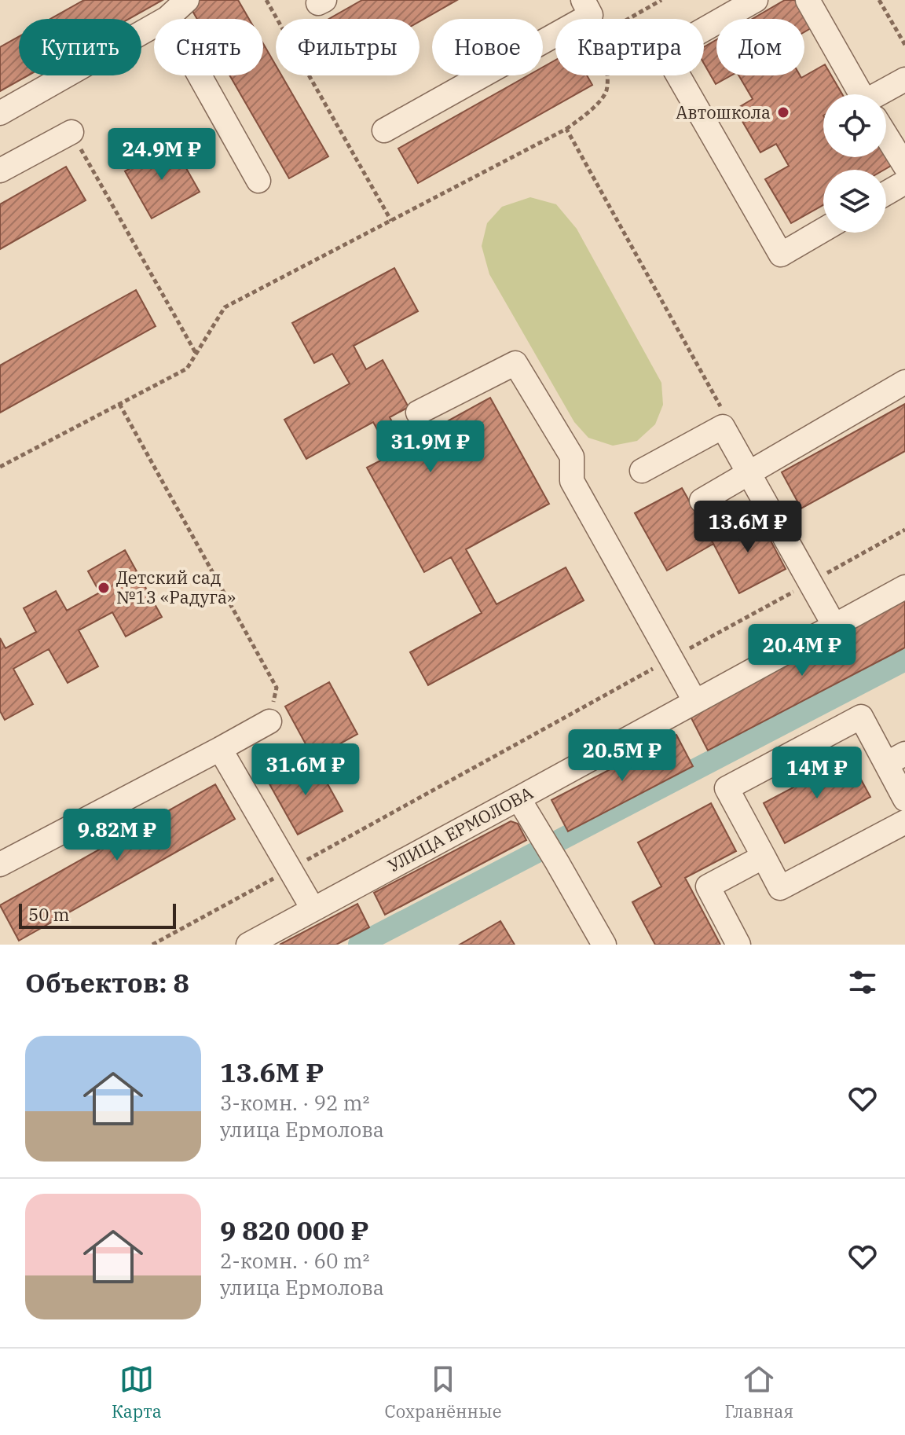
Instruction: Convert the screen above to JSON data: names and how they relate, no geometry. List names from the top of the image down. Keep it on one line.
{"streets":{"street":["УЛИЦА ЕРМОЛОВА"]},"places":["Автошкола","Детский сад №13 «Радуга»"],"scale_bar":"50 m","page":{"chip":["Купить","Снять","Фильтры","Новое","Квартира","Дом"],"price":["24.9M ₽","31.9M ₽","13.6M ₽","20.4M ₽","20.5M ₽","31.6M ₽","14M ₽","9.82M ₽"],"scale":"50 m","heading":"Объектов: 8","list":[{"name":"13.6M ₽","note":"3-комн. · 92 m² · улица Ермолова"},{"name":"9 820 000 ₽","note":"2-комн. · 60 m² · улица Ермолова"}],"tabs":["Карта","Сохранённые","Главная"]}}
